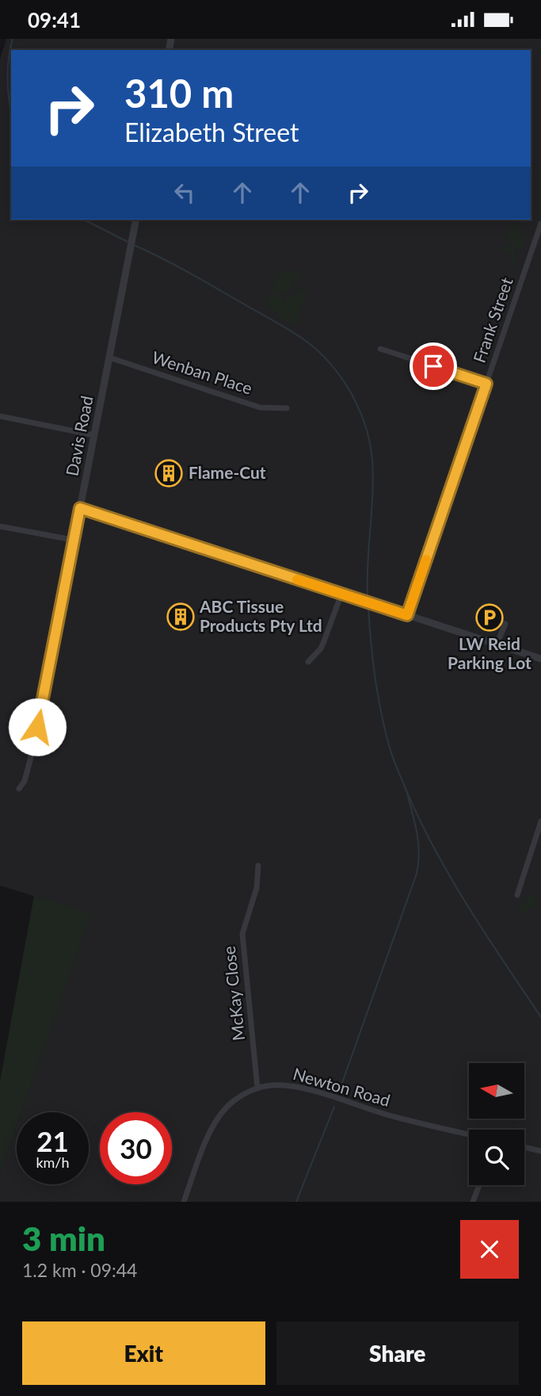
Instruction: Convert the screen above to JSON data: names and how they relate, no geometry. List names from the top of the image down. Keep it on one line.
{"streets":{"street":["Frank Street","Wenban Place","Davis Road","McKay Close","Newton Road"]},"crossings":[["Wenban Place","Davis Road"],["McKay Close","Newton Road"]],"places":{"building":["Flame-Cut","ABC Tissue Products Pty Ltd"],"parking":["LW Reid Parking Lot"]},"north":"left","page":{"status":"09:41","turn":["310 m","Elizabeth Street"],"speed":"21 km/h","limit":"30","heading":["3 min","1.2 km · 09:44"],"buttons":["Exit","Share"]}}
